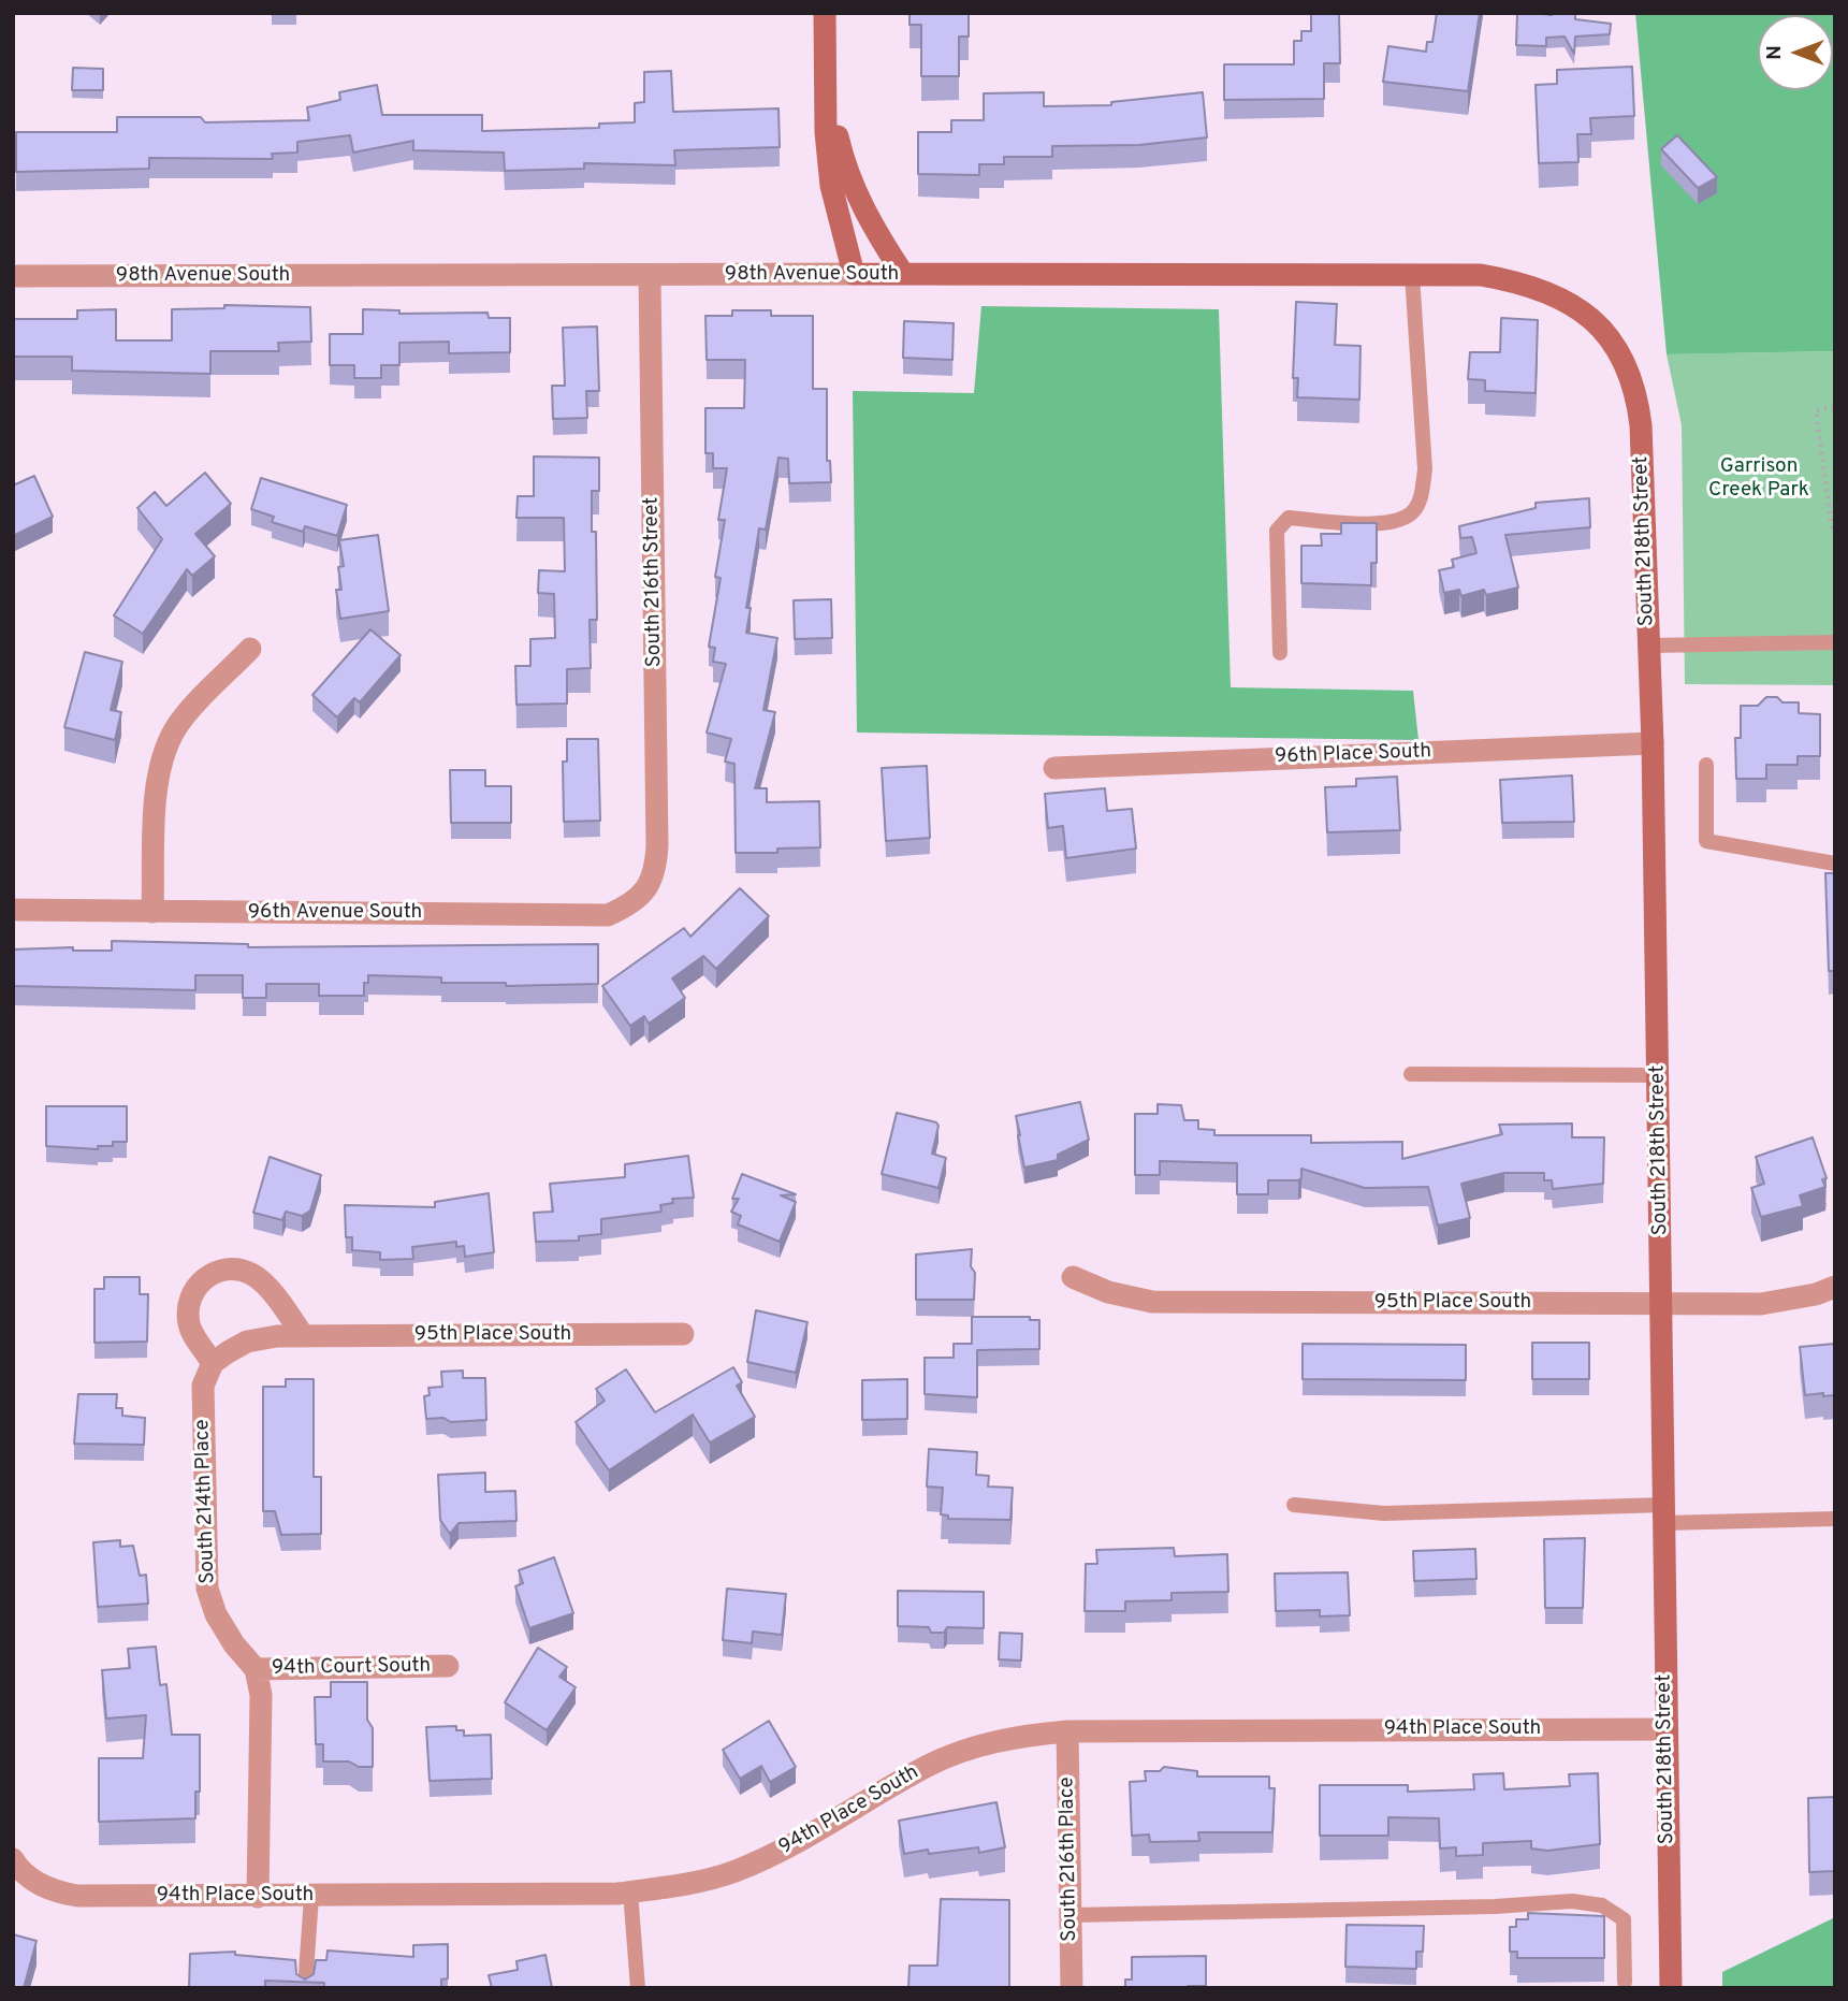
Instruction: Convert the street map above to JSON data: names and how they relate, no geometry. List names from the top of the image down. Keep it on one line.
{"streets":{"street":["98th Avenue South","South 218th Street","South 216th Street","96th Place South","96th Avenue South","95th Place South","South 214th Place","94th Court South","94th Place South","South 216th Place"]},"crossings":[["98th Avenue South","South 218th Street"],["98th Avenue South","South 216th Street"],["South 218th Street","96th Place South"],["South 218th Street","95th Place South"],["South 218th Street","94th Place South"],["South 216th Street","96th Avenue South"],["95th Place South","South 214th Place"],["South 214th Place","94th Court South"],["94th Place South","South 216th Place"]],"parks":["Garrison Creek Park"],"north":"left"}
